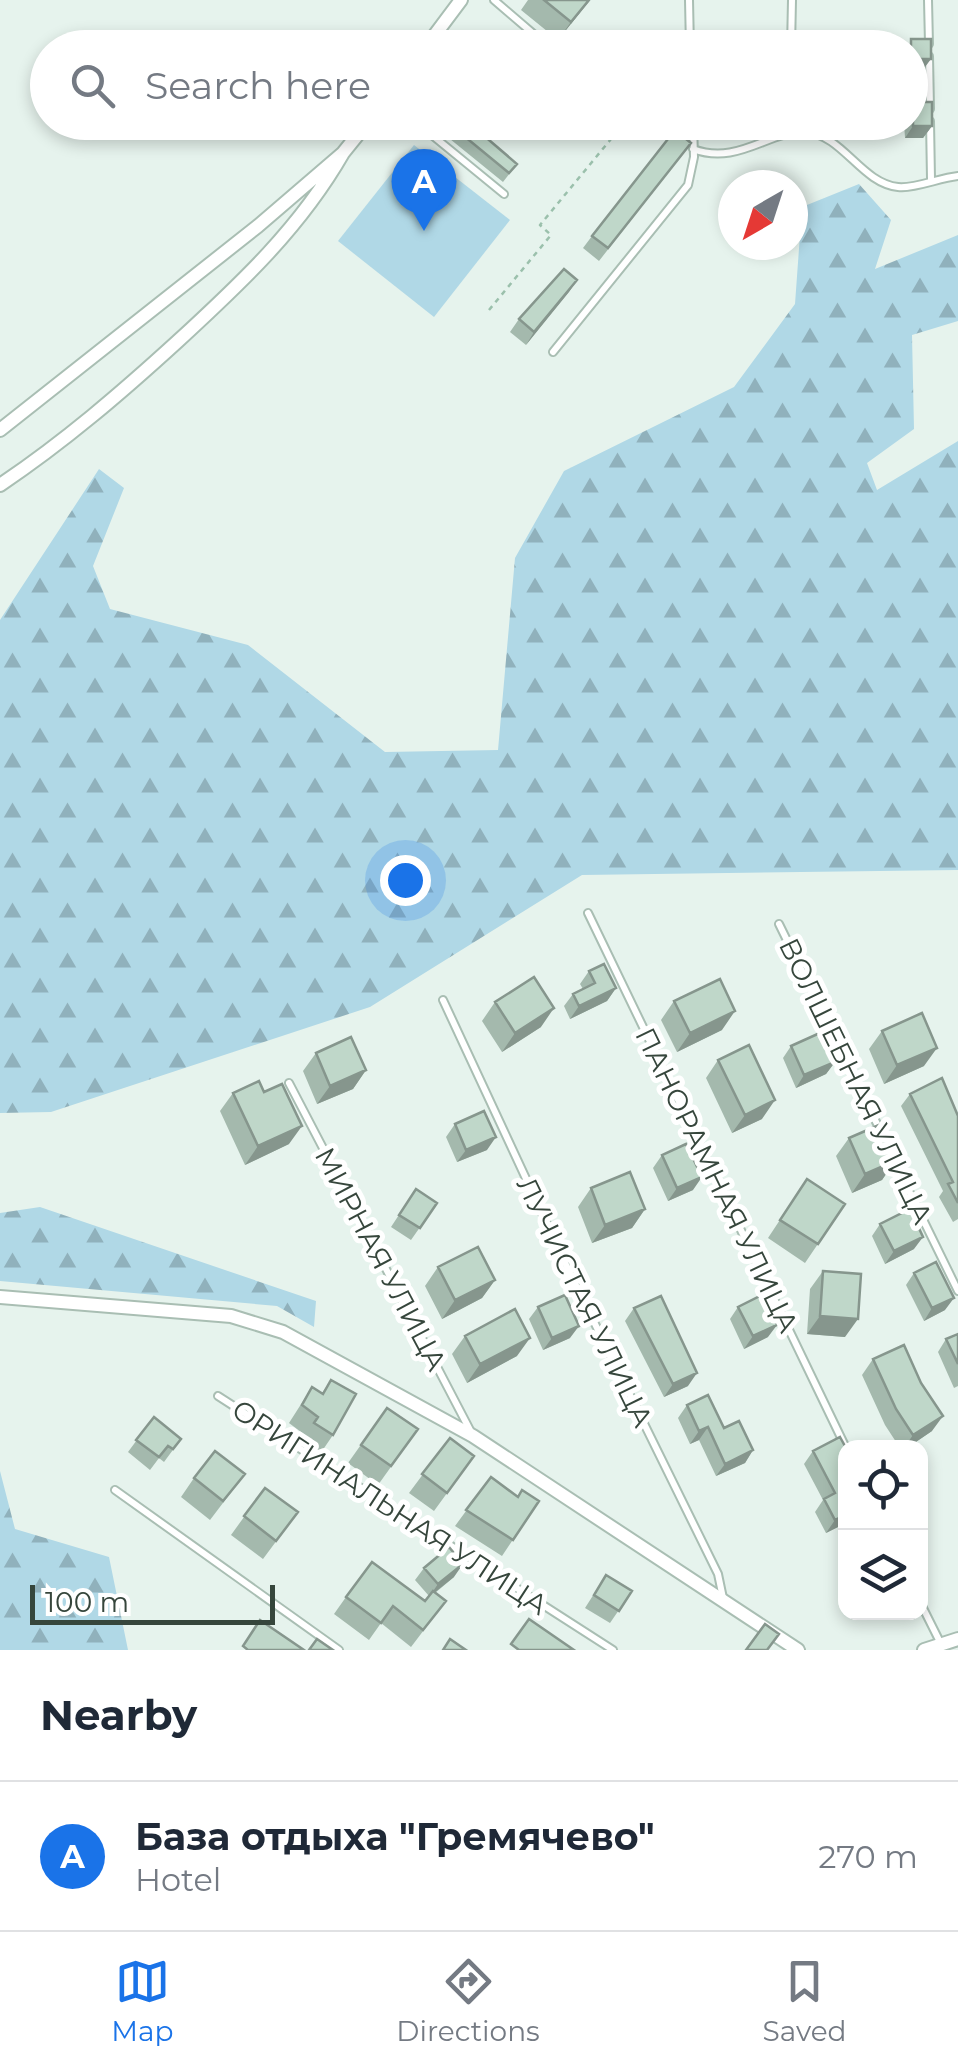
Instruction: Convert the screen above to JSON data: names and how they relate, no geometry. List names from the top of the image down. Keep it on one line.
{"streets":{"lane":["ВОЛШЕБНАЯ УЛИЦА","ПАНОРАМНАЯ УЛИЦА","МИРНАЯ УЛИЦА","ЛУЧИСТАЯ УЛИЦА","ОРИГИНАЛЬНАЯ УЛИЦА"]},"scale_bar":"100 m","north":"bottom left","page":{"search":"Search here","pins":"A","scale":"100 m","heading":"Nearby","list":[{"mark":"A","name":"База отдыха \"Гремячево\"","note":"Hotel","value":"270 m"}],"nav":["Map","Directions","Saved"]}}
